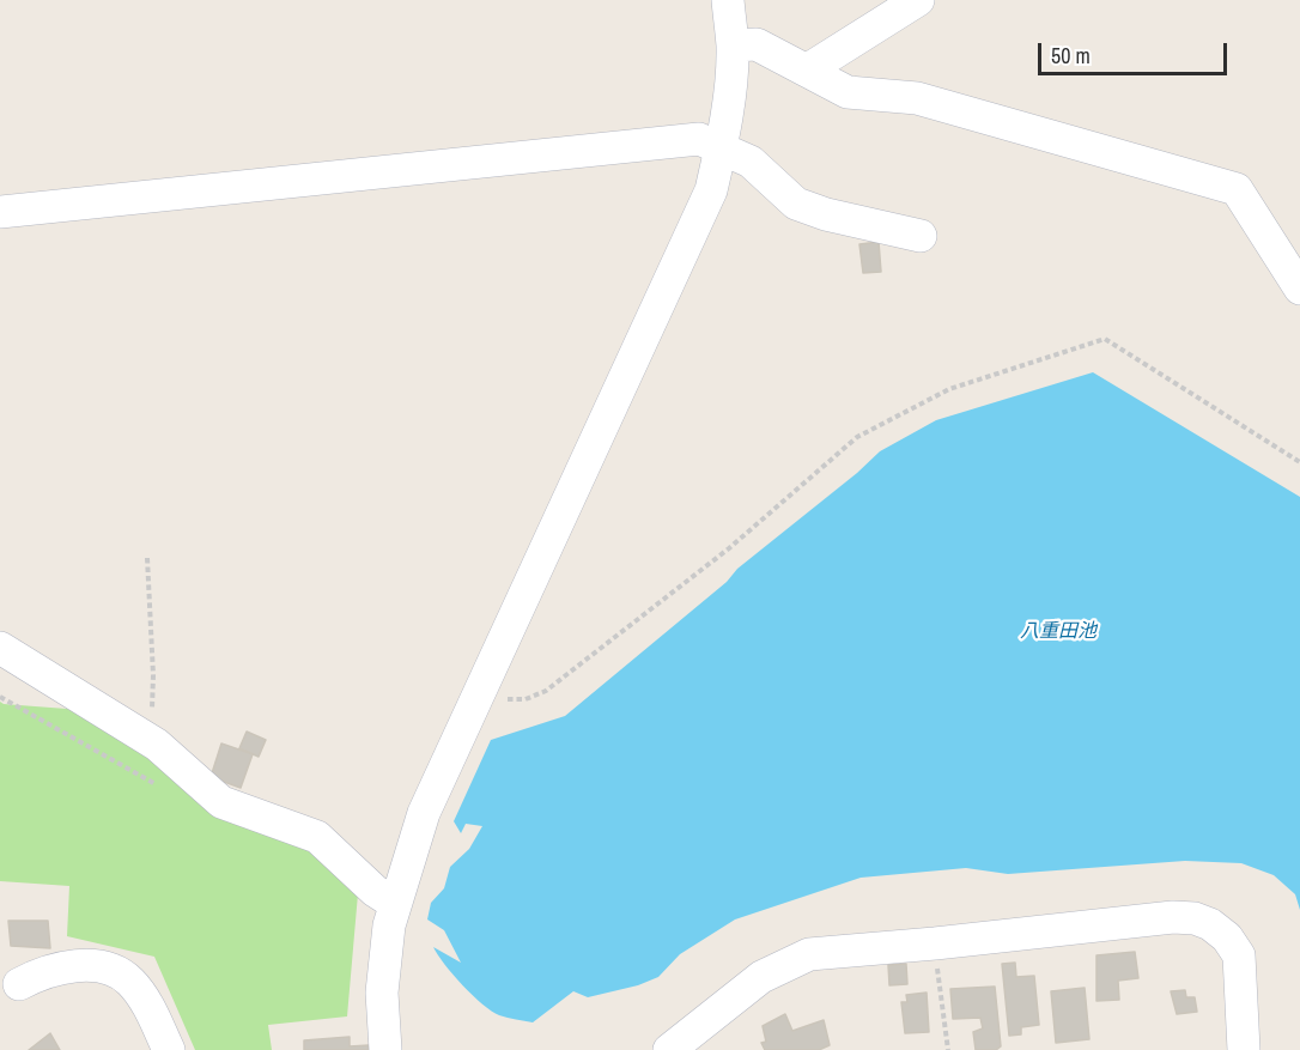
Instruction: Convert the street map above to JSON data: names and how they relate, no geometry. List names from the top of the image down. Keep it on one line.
{"water":["八重田池"],"scale_bar":"50 m"}
